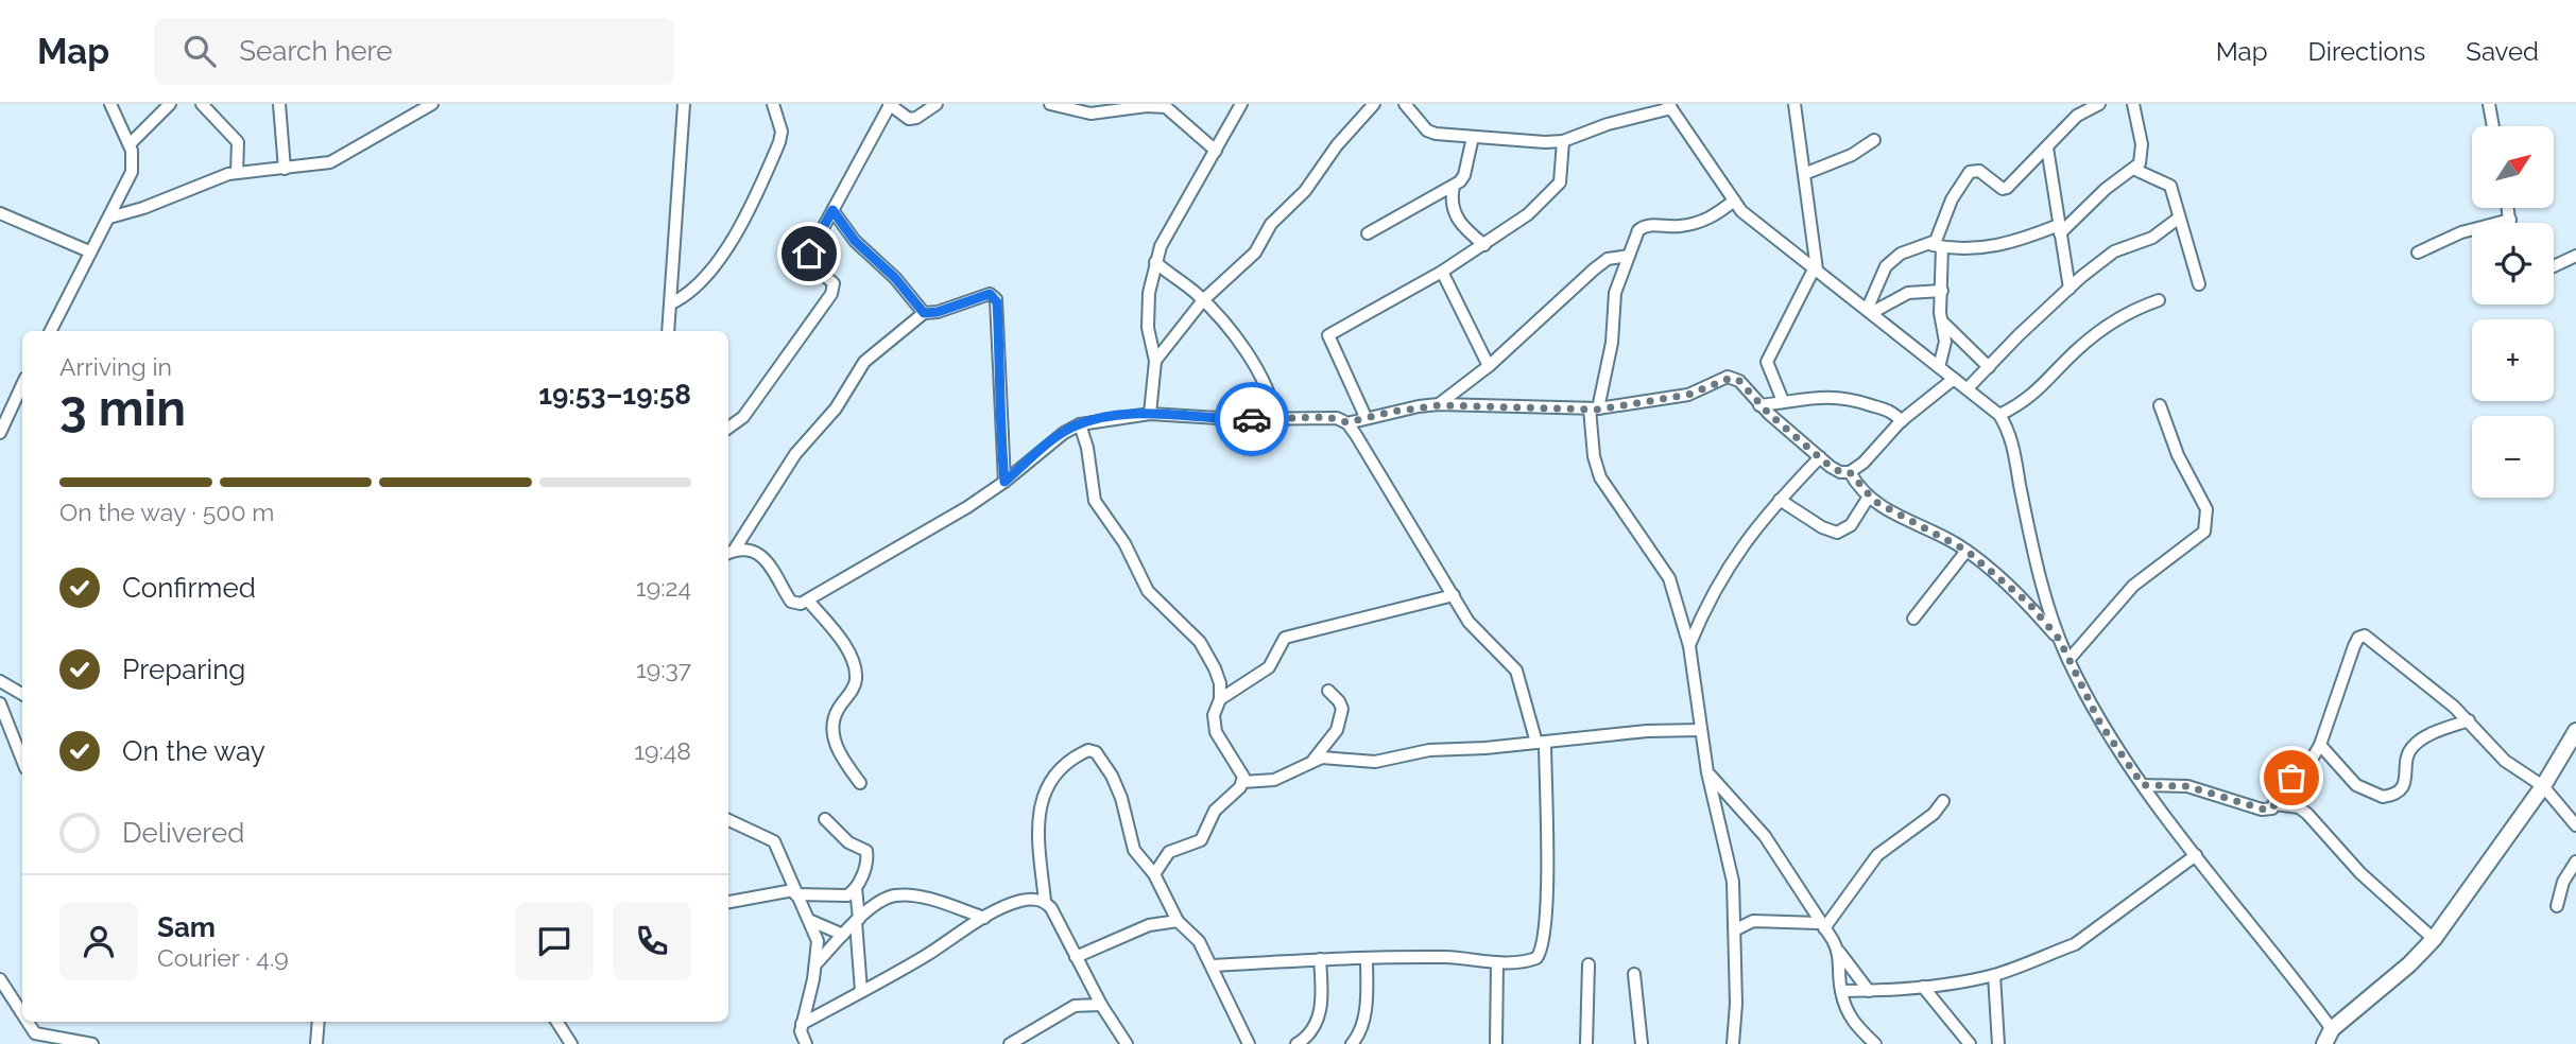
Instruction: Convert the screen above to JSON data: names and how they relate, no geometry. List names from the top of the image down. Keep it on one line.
{"north":"top right","page":{"header":"Map","search":"Search here","nav":["Map","Directions","Saved"],"map_buttons":["+","−"],"heading":["3 min","Arriving in","19:53–19:58"],"panel":["Sam","Courier · 4.9"],"bar":"On the way · 500 m","list":[["Confirmed","19:24"],["Preparing","19:37"],["On the way","19:48"],"Delivered"]}}
